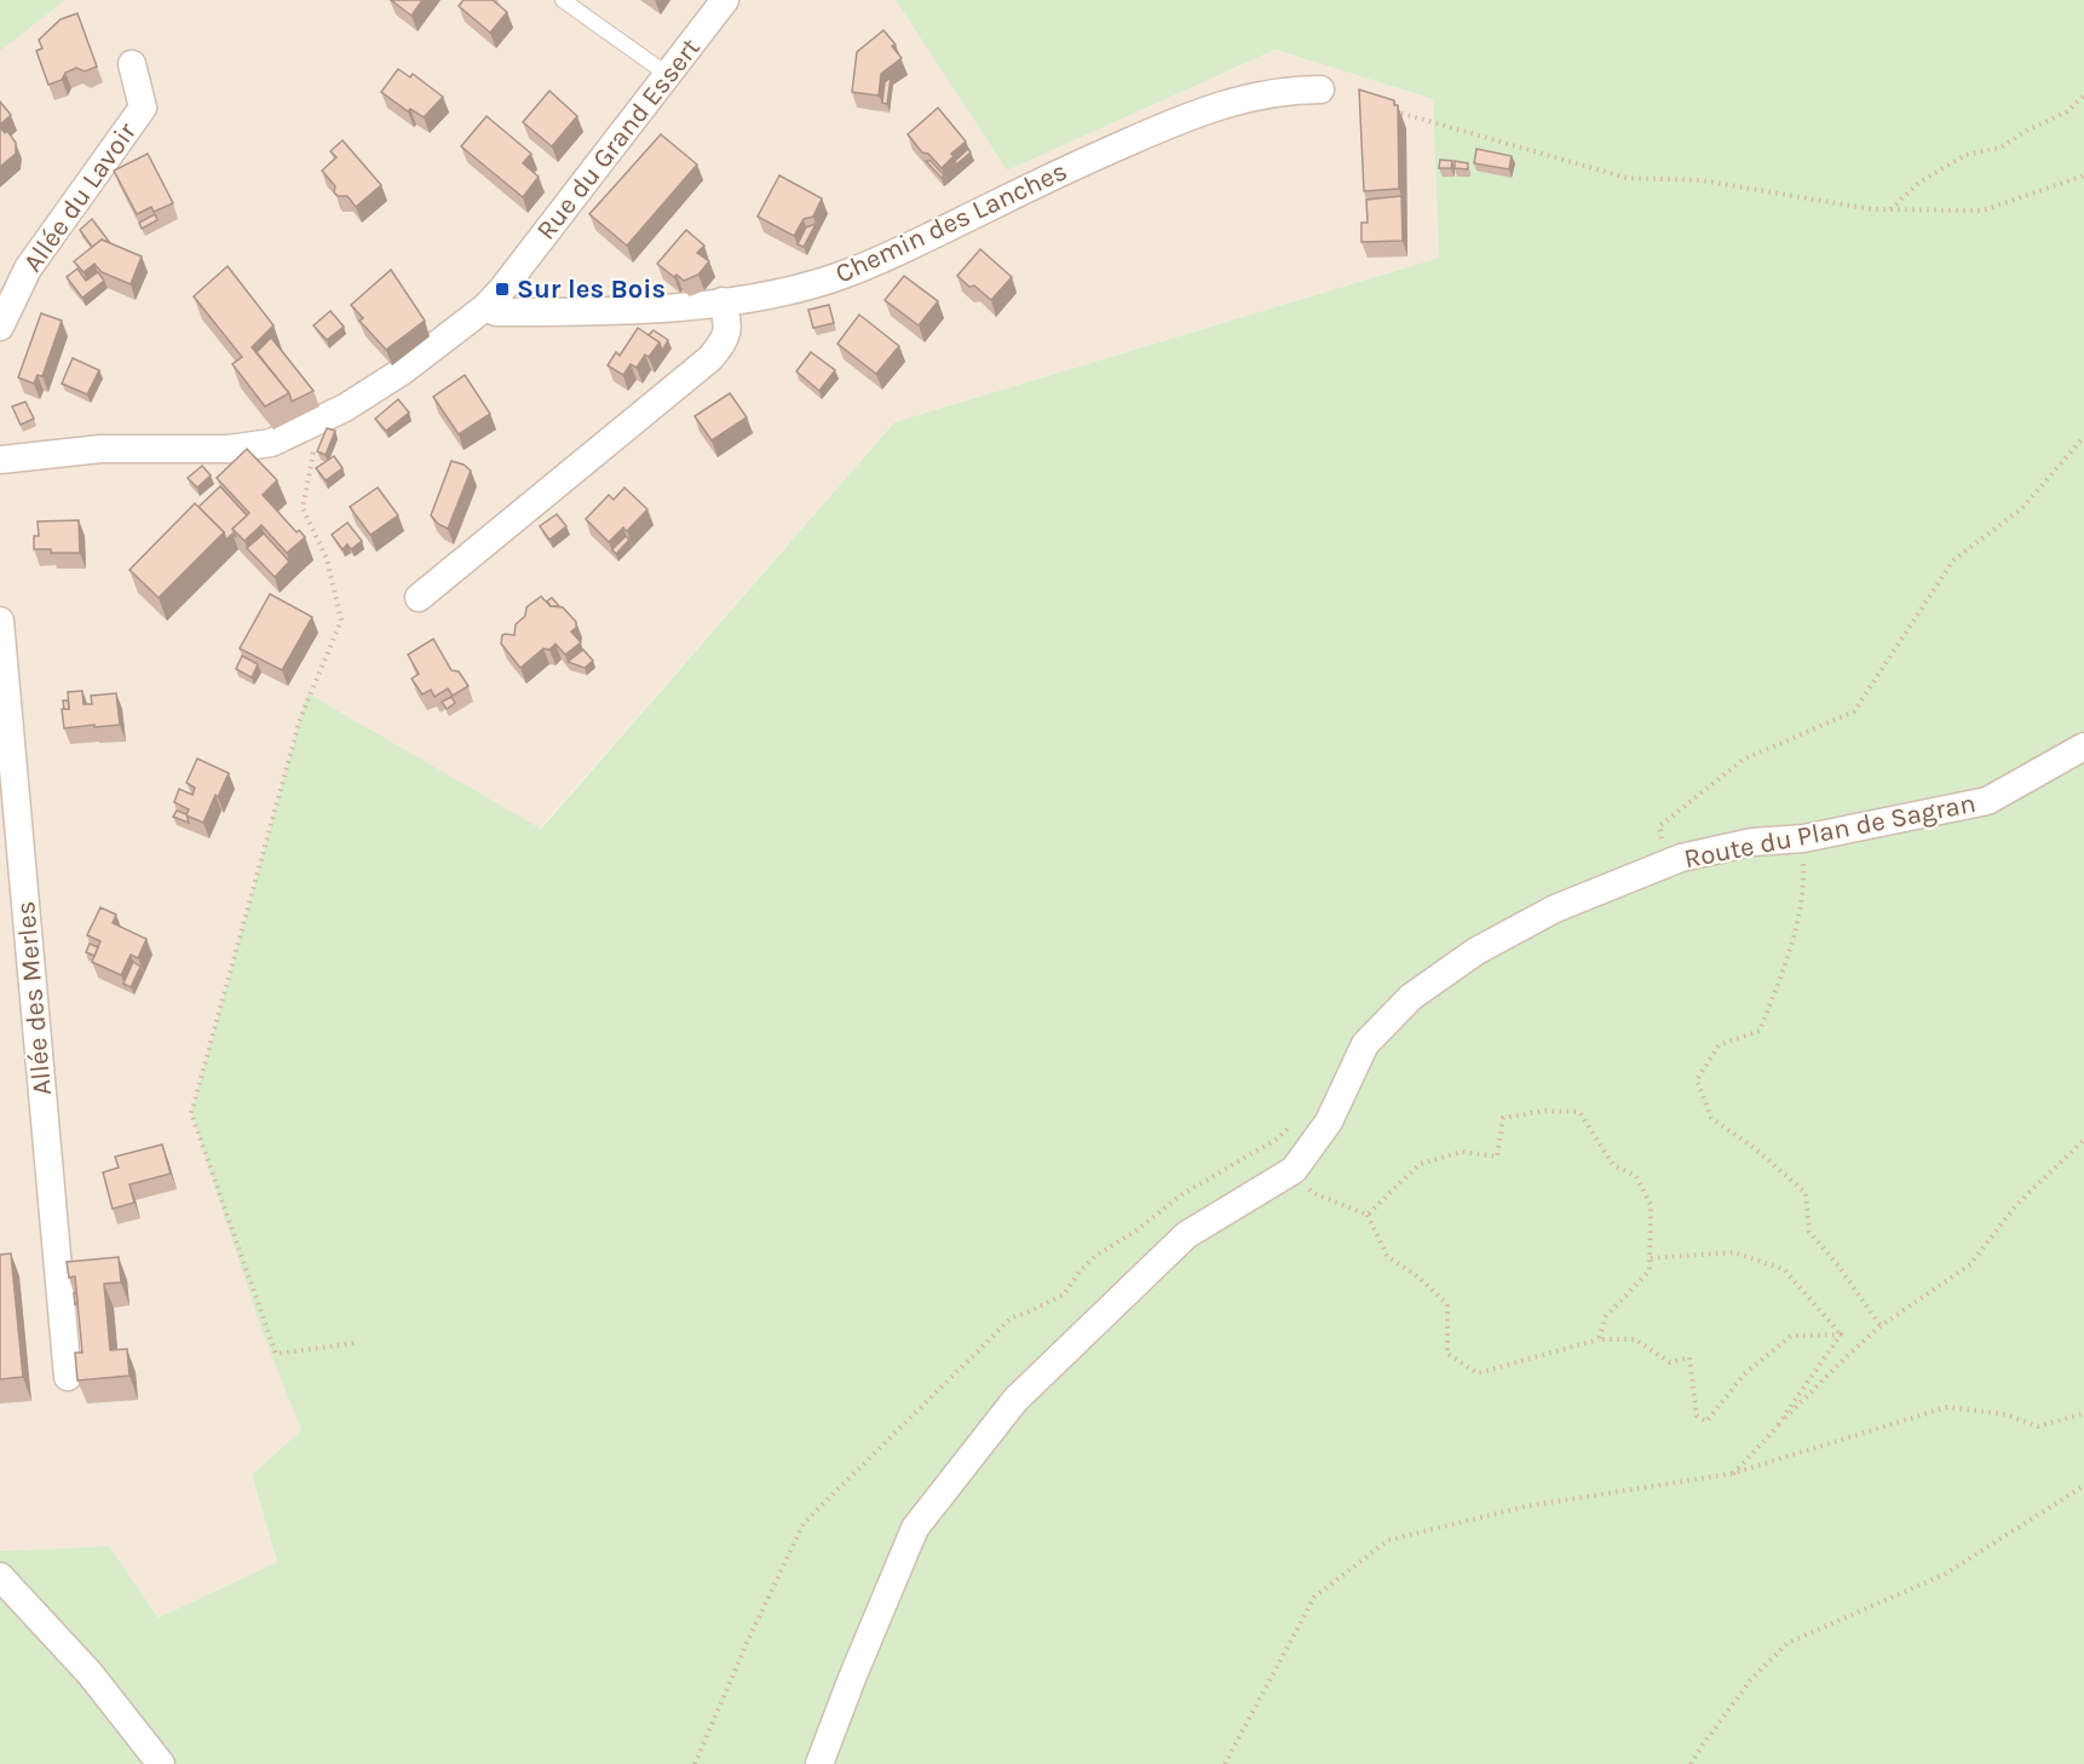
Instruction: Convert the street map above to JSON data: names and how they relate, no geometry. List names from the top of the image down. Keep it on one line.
{"streets":{"street":["Rue du Grand Essert","Allée du Lavoir","Chemin des Lanches","Route du Plan de Sagran","Allée des Merles"]},"crossings":[["Rue du Grand Essert","Chemin des Lanches"]],"places":{"transit":["Sur les Bois"]}}
